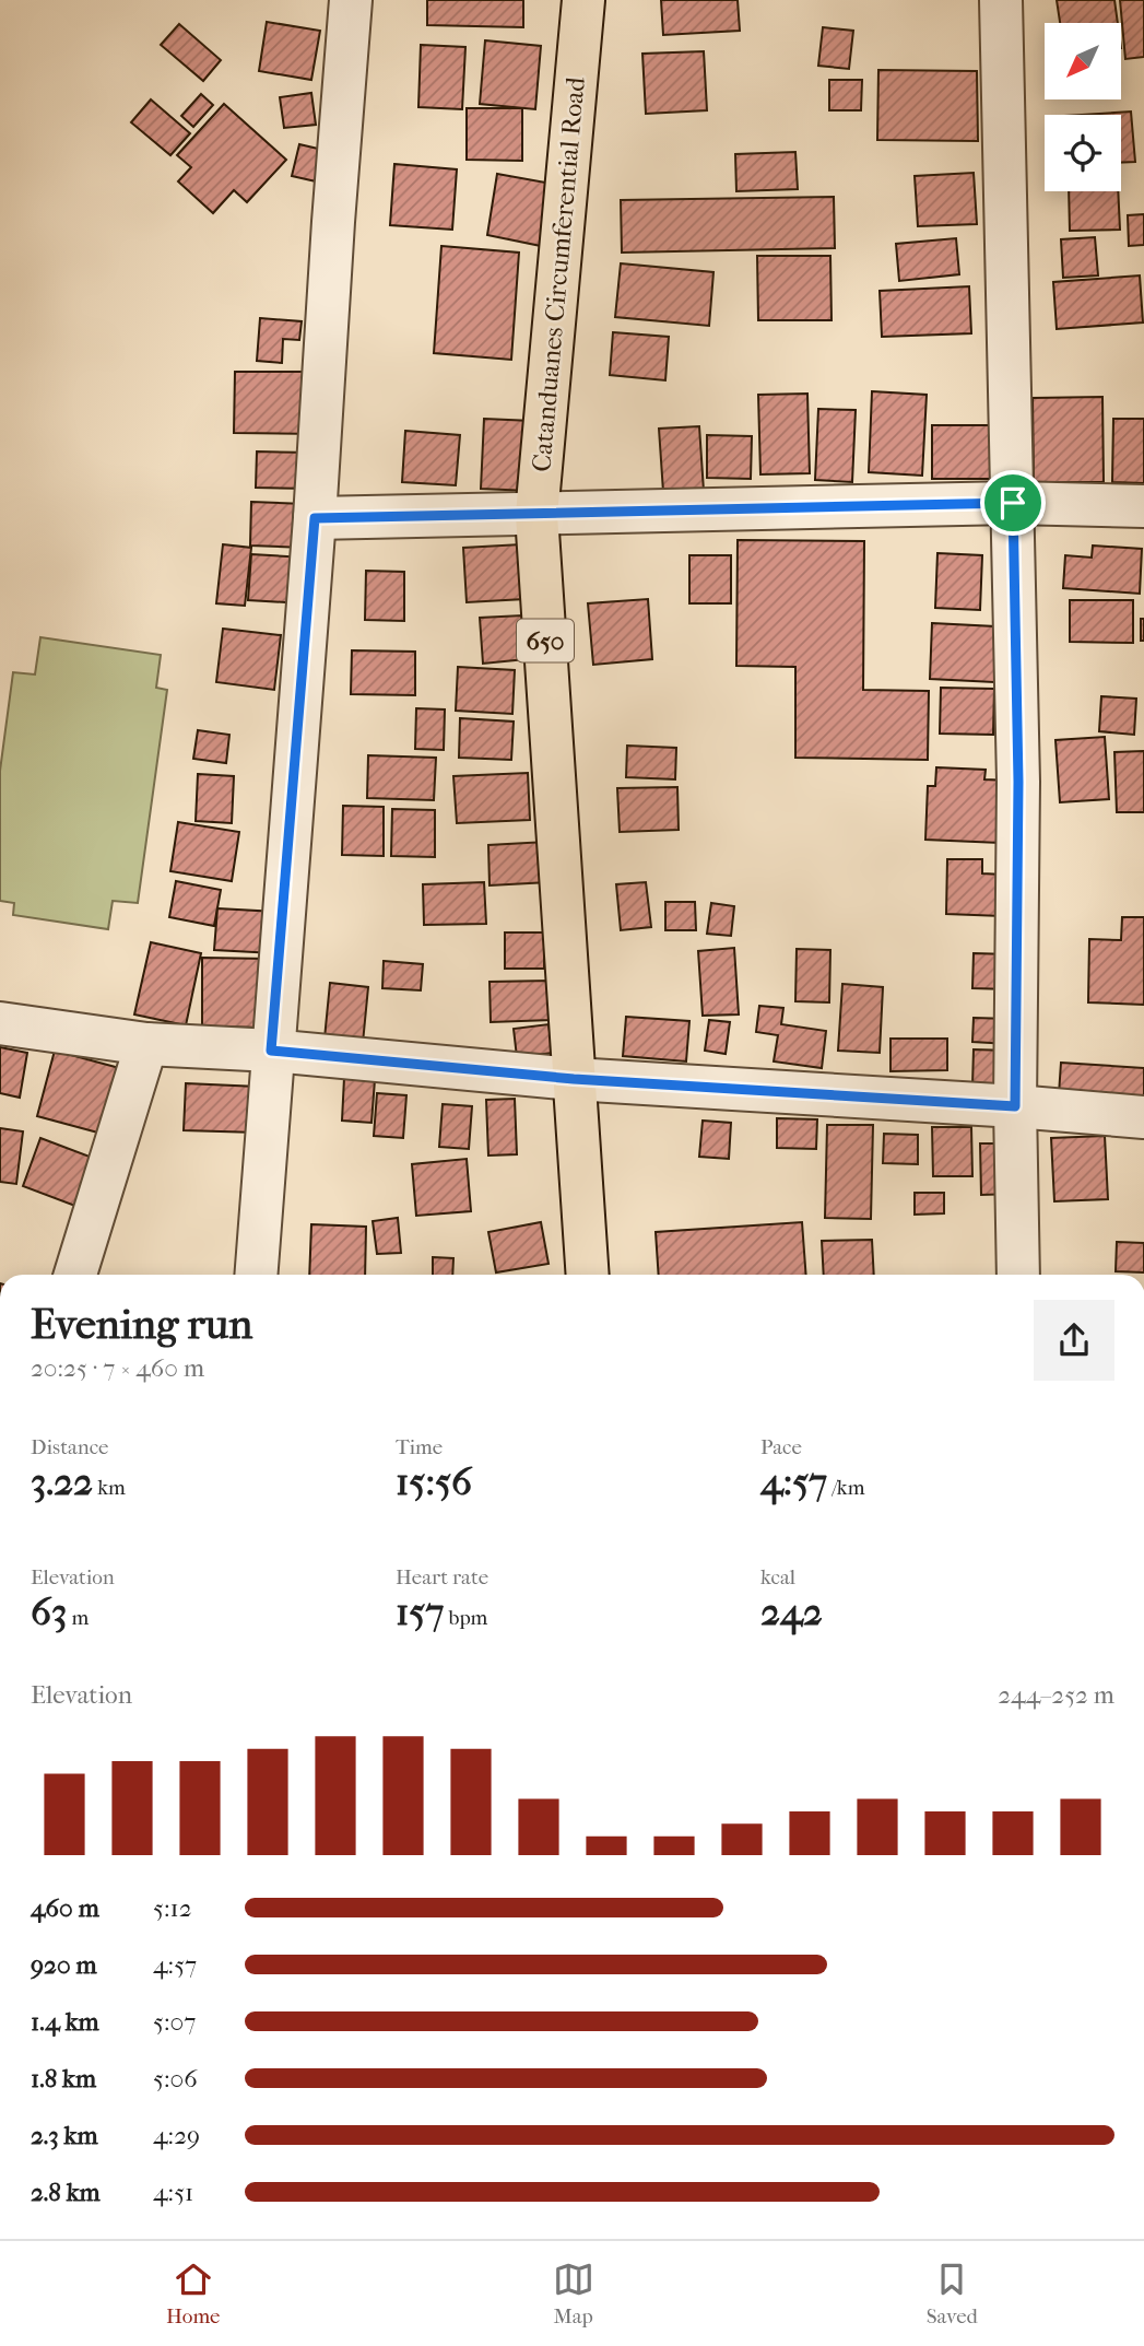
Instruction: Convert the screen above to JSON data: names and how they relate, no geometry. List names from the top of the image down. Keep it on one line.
{"streets":{"main road":["Catanduanes Circumferential Road","650"]},"north":"bottom left","page":{"heading":["Evening run","20:25 · 7 × 460 m"],"stats":[["Distance","3.22 km"],["Time","15:56"],["Pace","4:57 /km"],["Elevation","63 m"],["Heart rate","157 bpm"],["kcal","242"]],"chart":["Elevation","244–252 m"],"list":[{"name":"460 m","note":"5:12"},{"name":"920 m","note":"4:57"},{"name":"1.4 km","note":"5:07"},{"name":"1.8 km","note":"5:06"},{"name":"2.3 km","note":"4:29"},{"name":"2.8 km","note":"4:51"}],"tabs":["Home","Map","Saved"]}}
